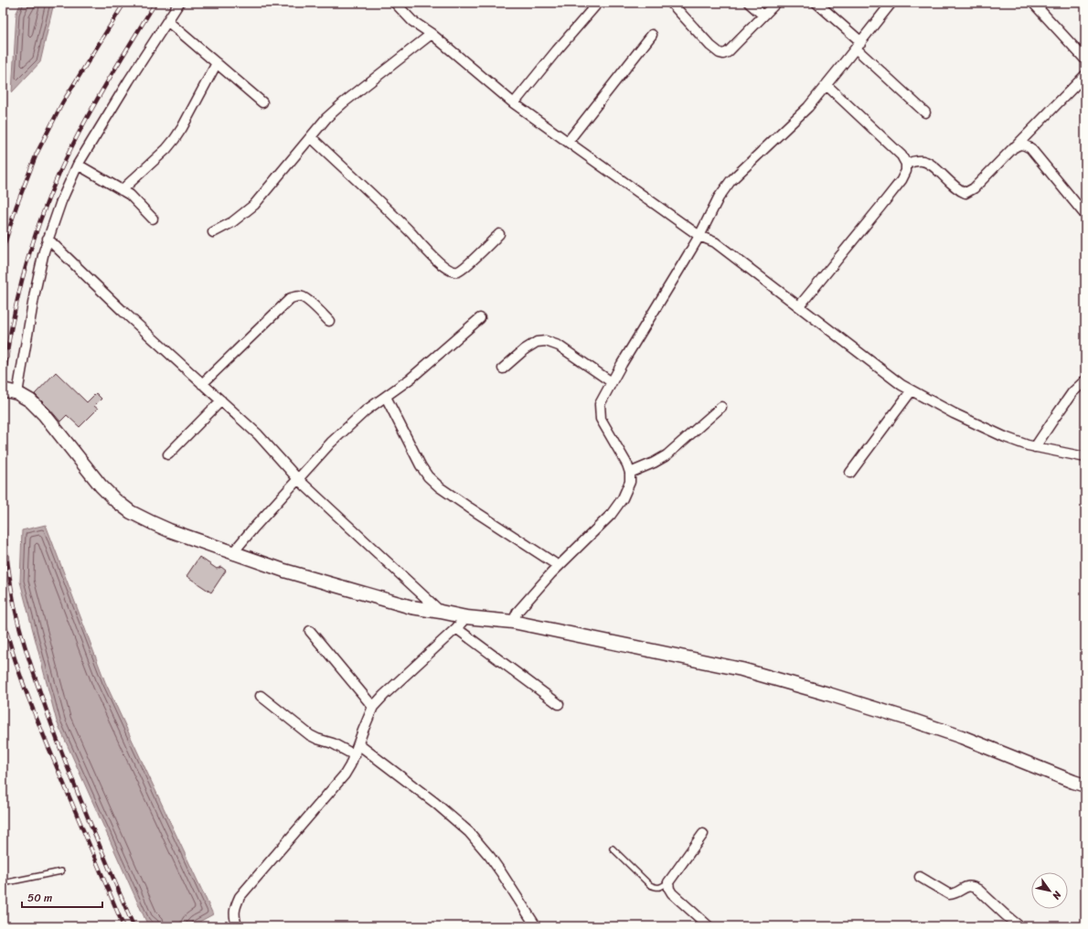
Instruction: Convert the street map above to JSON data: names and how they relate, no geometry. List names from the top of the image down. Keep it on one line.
{"scale_bar":"50 m","north":"bottom right"}
